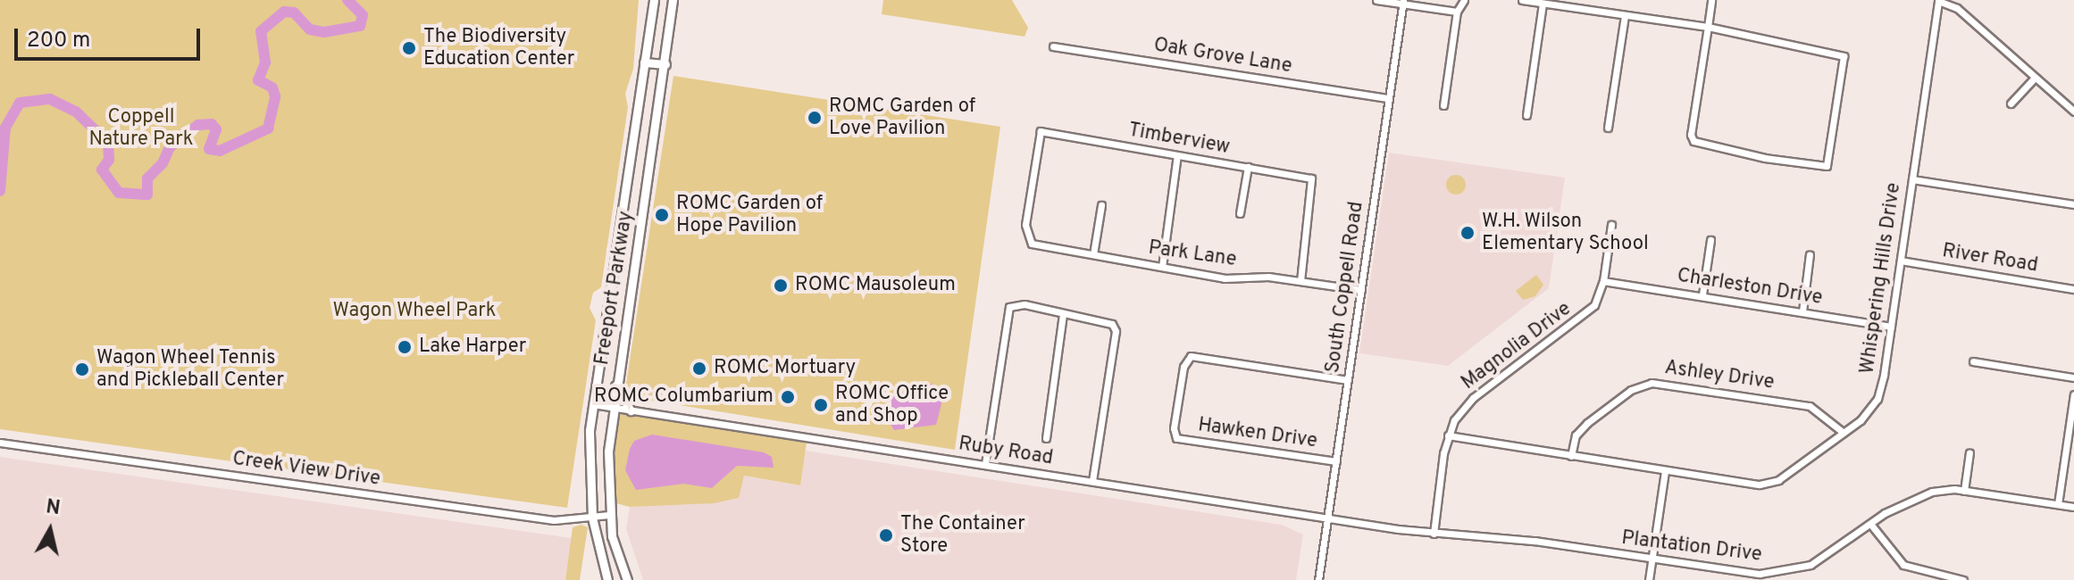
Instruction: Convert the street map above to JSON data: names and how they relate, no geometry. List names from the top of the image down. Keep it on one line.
{"streets":{"main road":["Freeport Parkway"],"street":["Oak Grove Lane","Timberview","Park Lane","River Road","Whispering Hills Drive","South Coppell Road","Charleston Drive","Magnolia Drive","Ashley Drive","Hawken Drive","Ruby Road","Creek View Drive","Plantation Drive"]},"crossings":[["Oak Grove Lane","South Coppell Road"],["Timberview","Park Lane"],["Park Lane","South Coppell Road"],["River Road","Whispering Hills Drive"],["Whispering Hills Drive","Charleston Drive"],["Whispering Hills Drive","Magnolia Drive"],["Whispering Hills Drive","Ashley Drive"],["South Coppell Road","Hawken Drive"],["South Coppell Road","Ruby Road"],["South Coppell Road","Plantation Drive"],["Charleston Drive","Magnolia Drive"],["Freeport Parkway","Ruby Road"],["Freeport Parkway","Creek View Drive"],["Magnolia Drive","Plantation Drive"],["Ruby Road","Plantation Drive"]],"parks":["Coppell Nature Park","Wagon Wheel Park"],"places":["The Biodiversity Education Center","ROMC Garden of Love Pavilion","ROMC Garden of Hope Pavilion","W.H. Wilson Elementary School","ROMC Mausoleum","Lake Harper","ROMC Mortuary","Wagon Wheel Tennis and Pickleball Center","ROMC Columbarium","ROMC Office and Shop","The Container Store"],"scale_bar":"200 m","north":"top"}
